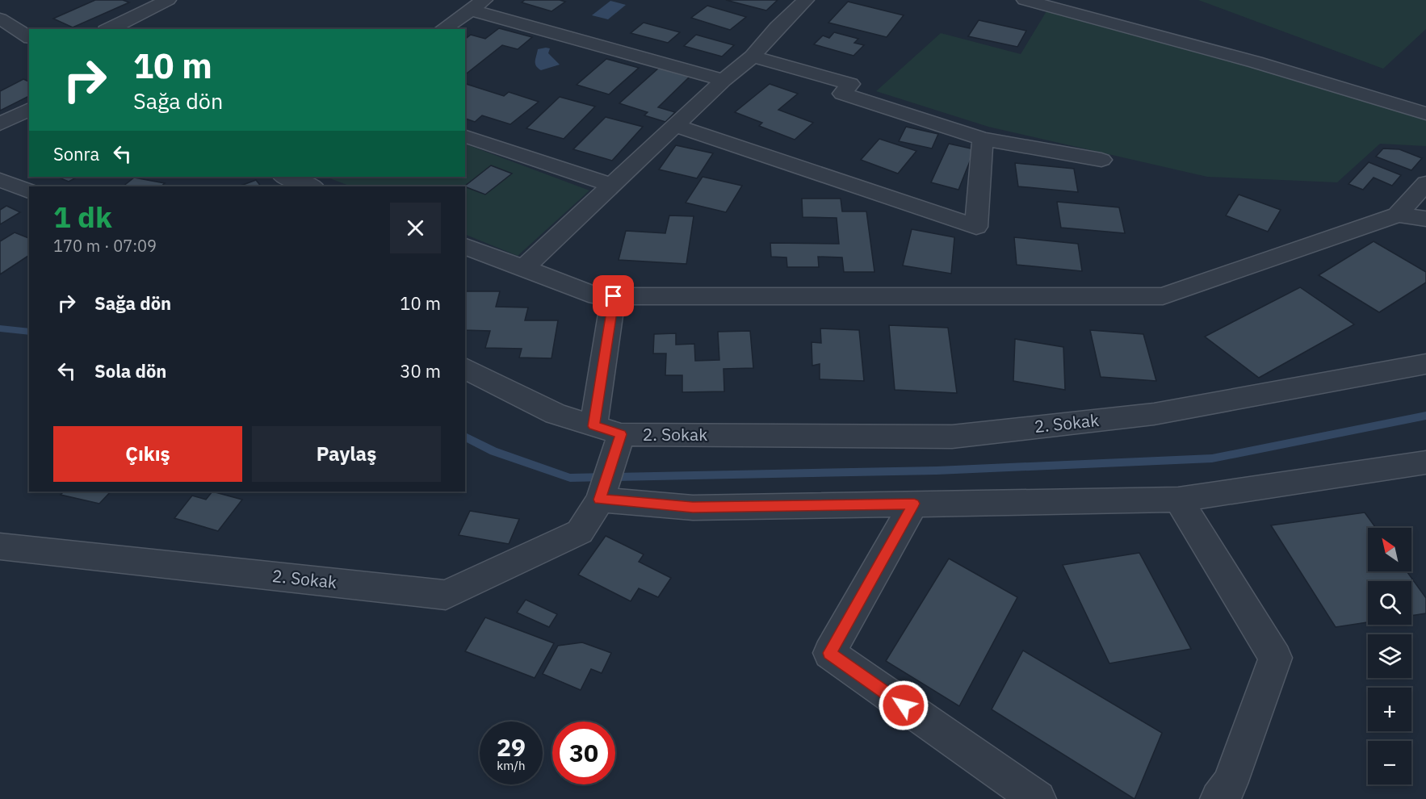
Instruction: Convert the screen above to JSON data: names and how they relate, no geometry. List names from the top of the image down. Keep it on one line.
{"streets":{"street":["2. Sokak"]},"north":"top left","page":{"turn":["10 m","Sağa dön"],"then":"Sonra","heading":["1 dk","170 m · 07:09"],"list":[{"name":"Sağa dön","value":"10 m"},{"name":"Sola dön","value":"30 m"}],"buttons":["Çıkış","Paylaş"],"map_buttons":["+","−"],"speed":"29 km/h","limit":"30"}}
